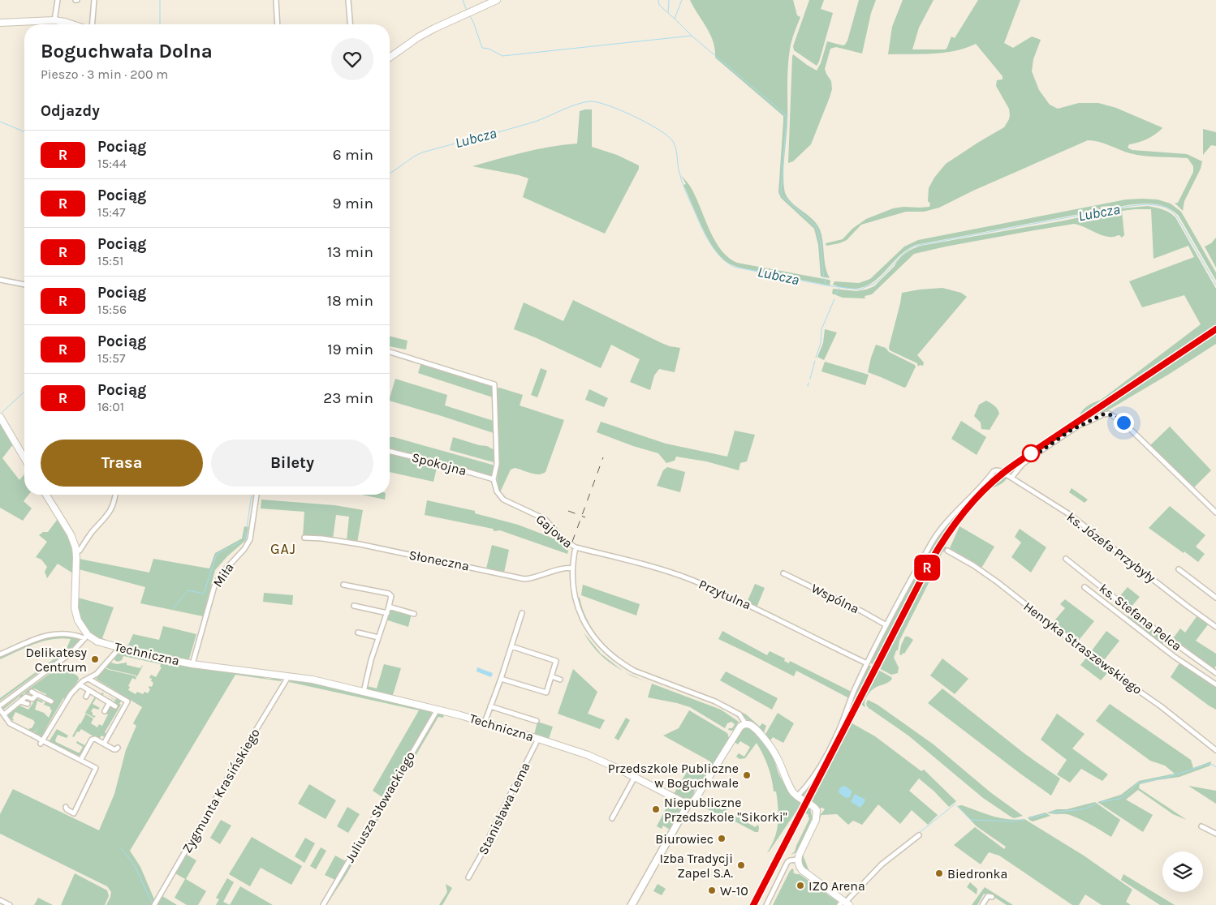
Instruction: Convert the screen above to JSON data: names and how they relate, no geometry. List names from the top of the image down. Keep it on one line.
{"streets":{"street":["Spokojna","Gajowa","ks. Józefa Przybyły","Słoneczna","Miła","Przytulna","Wspólna","ks. Stefana Pelca","Henryka Straszewskiego","Techniczna","Zygmunta Krasińskiego","Juliusza Słowackiego","Stanisława Lema"]},"crossings":[["Spokojna","Gajowa"],["Gajowa","Słoneczna"],["Gajowa","Przytulna"],["ks. Józefa Przybyły","Wspólna"],["Miła","Techniczna"],["Techniczna","Zygmunta Krasińskiego"],["Techniczna","Juliusza Słowackiego"],["Techniczna","Stanisława Lema"]],"districts":["GAJ"],"water":["Lubcza"],"places":["Delikatesy Centrum","Przedszkole Publiczne w Boguchwale","Niepubliczne Przedszkole \"Sikorki\"","Biurowiec","Izba Tradycji Zapel S.A.","Biedronka","IZO Arena","W-10"],"page":{"on_map":"R","heading":[["Boguchwała Dolna","Pieszo · 3 min · 200 m"],"Odjazdy"],"list":[{"mark":"R","name":"Pociąg","note":"15:44","value":"6 min"},{"mark":"R","name":"Pociąg","note":"15:47","value":"9 min"},{"mark":"R","name":"Pociąg","note":"15:51","value":"13 min"},{"mark":"R","name":"Pociąg","note":"15:56","value":"18 min"},{"mark":"R","name":"Pociąg","note":"15:57","value":"19 min"},{"mark":"R","name":"Pociąg","note":"16:01","value":"23 min"}],"buttons":["Trasa","Bilety"]}}
